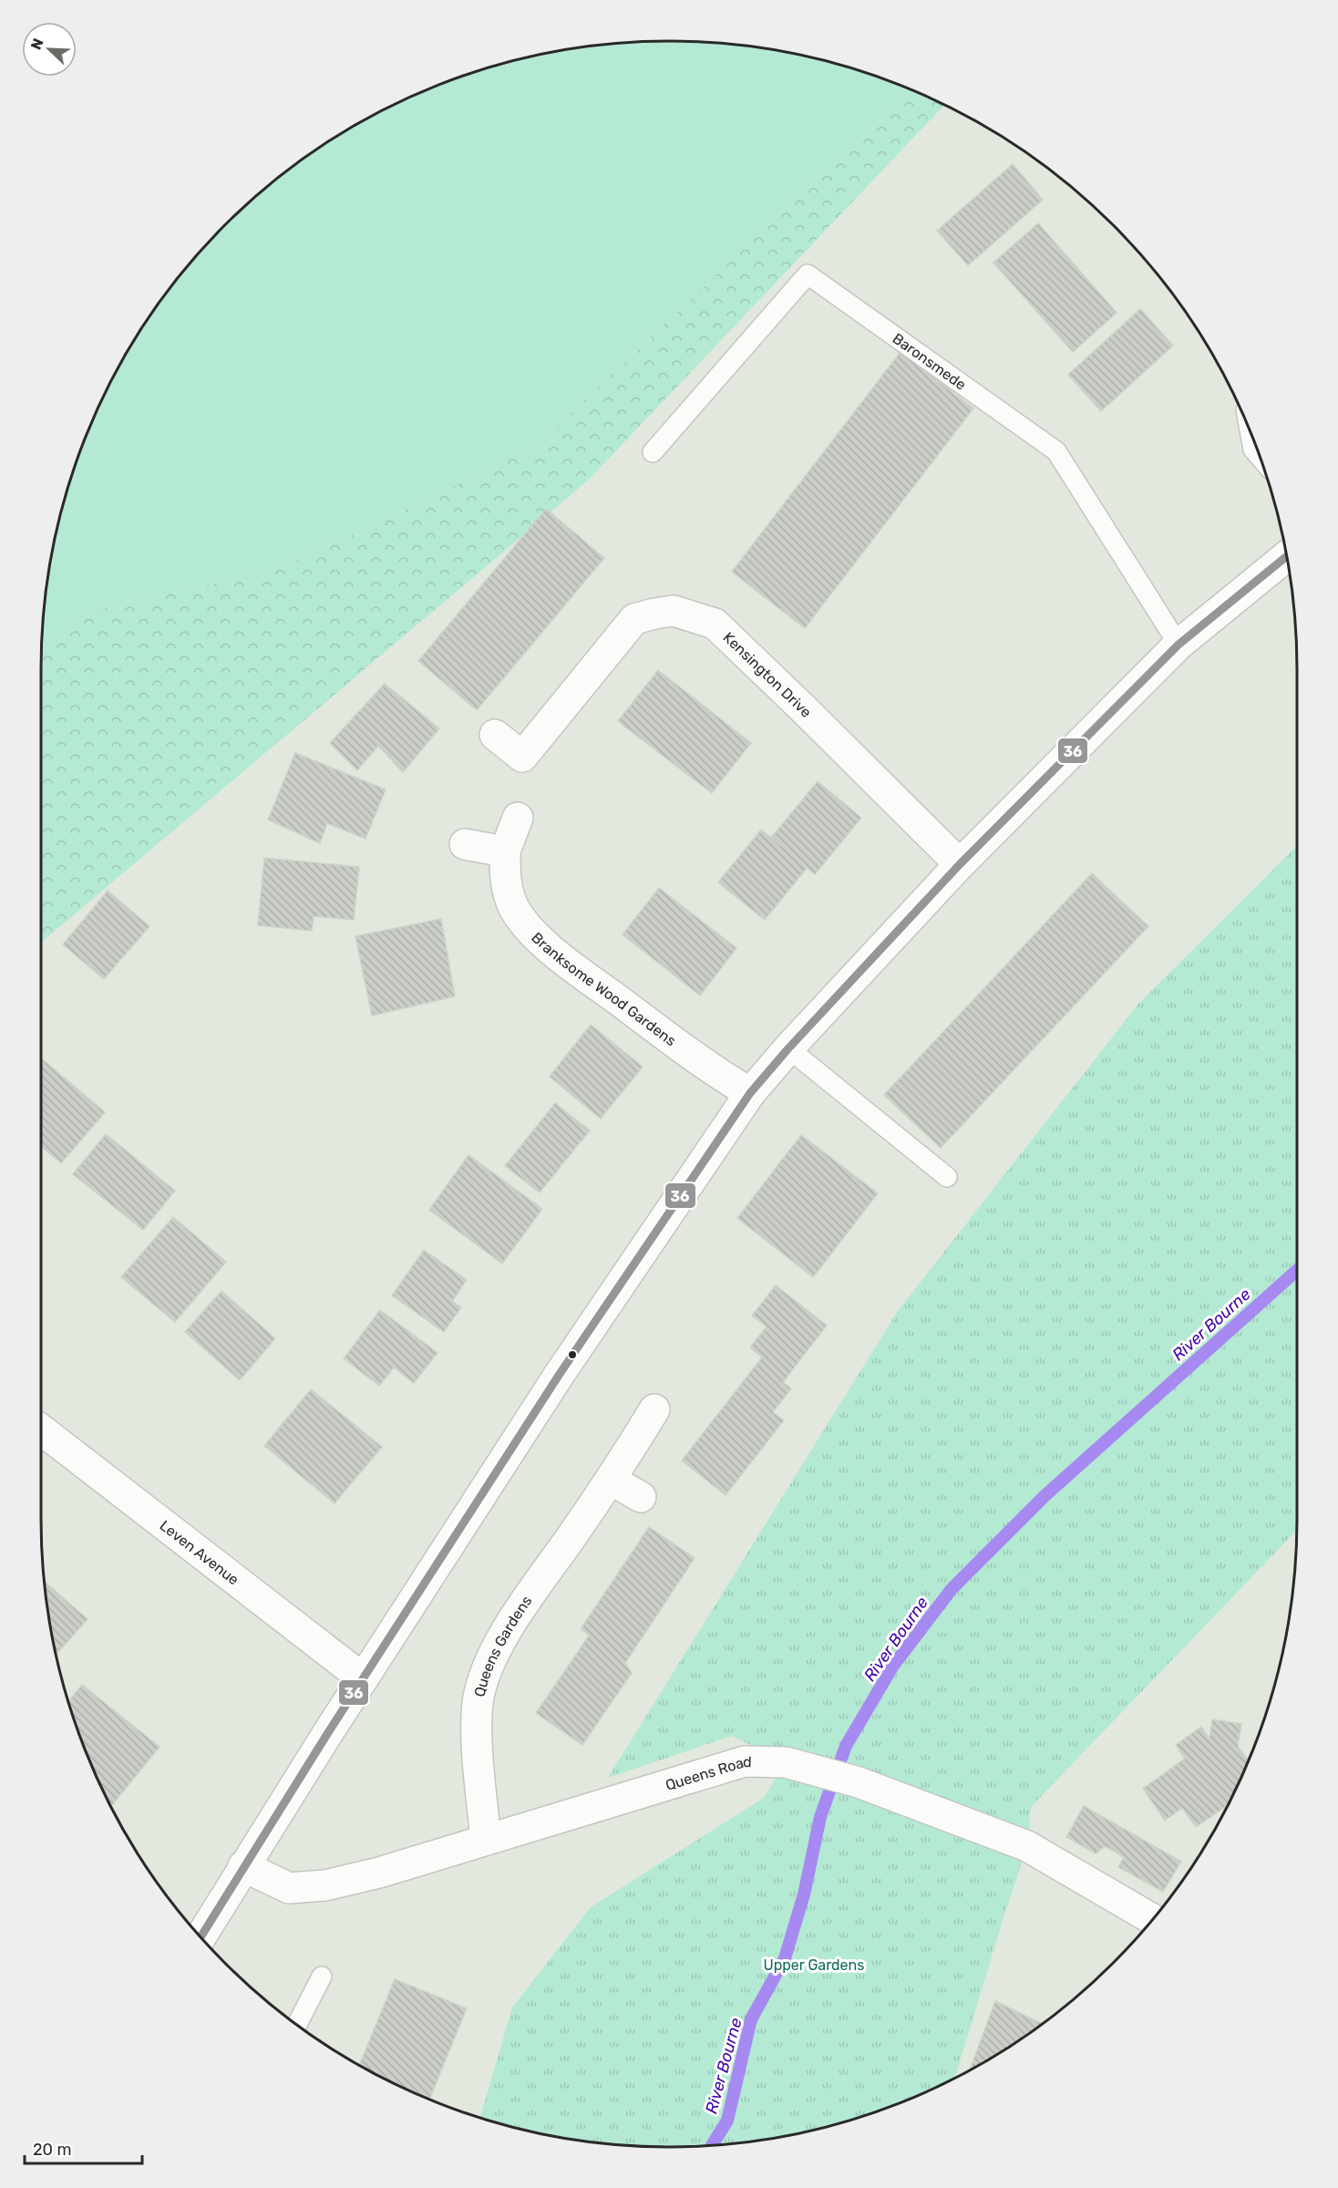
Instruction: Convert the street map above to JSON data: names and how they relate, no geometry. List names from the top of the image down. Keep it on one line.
{"streets":{"street":["Kensington Drive","Branksome Wood Gardens","Leven Avenue","Queens Gardens","Queens Road"],"lane":["Baronsmede"]},"crossings":[["Queens Gardens","Queens Road"]],"water":["River Bourne"],"parks":["Upper Gardens"],"lines":["transit line 36"],"scale_bar":"20 m","north":"top left"}
